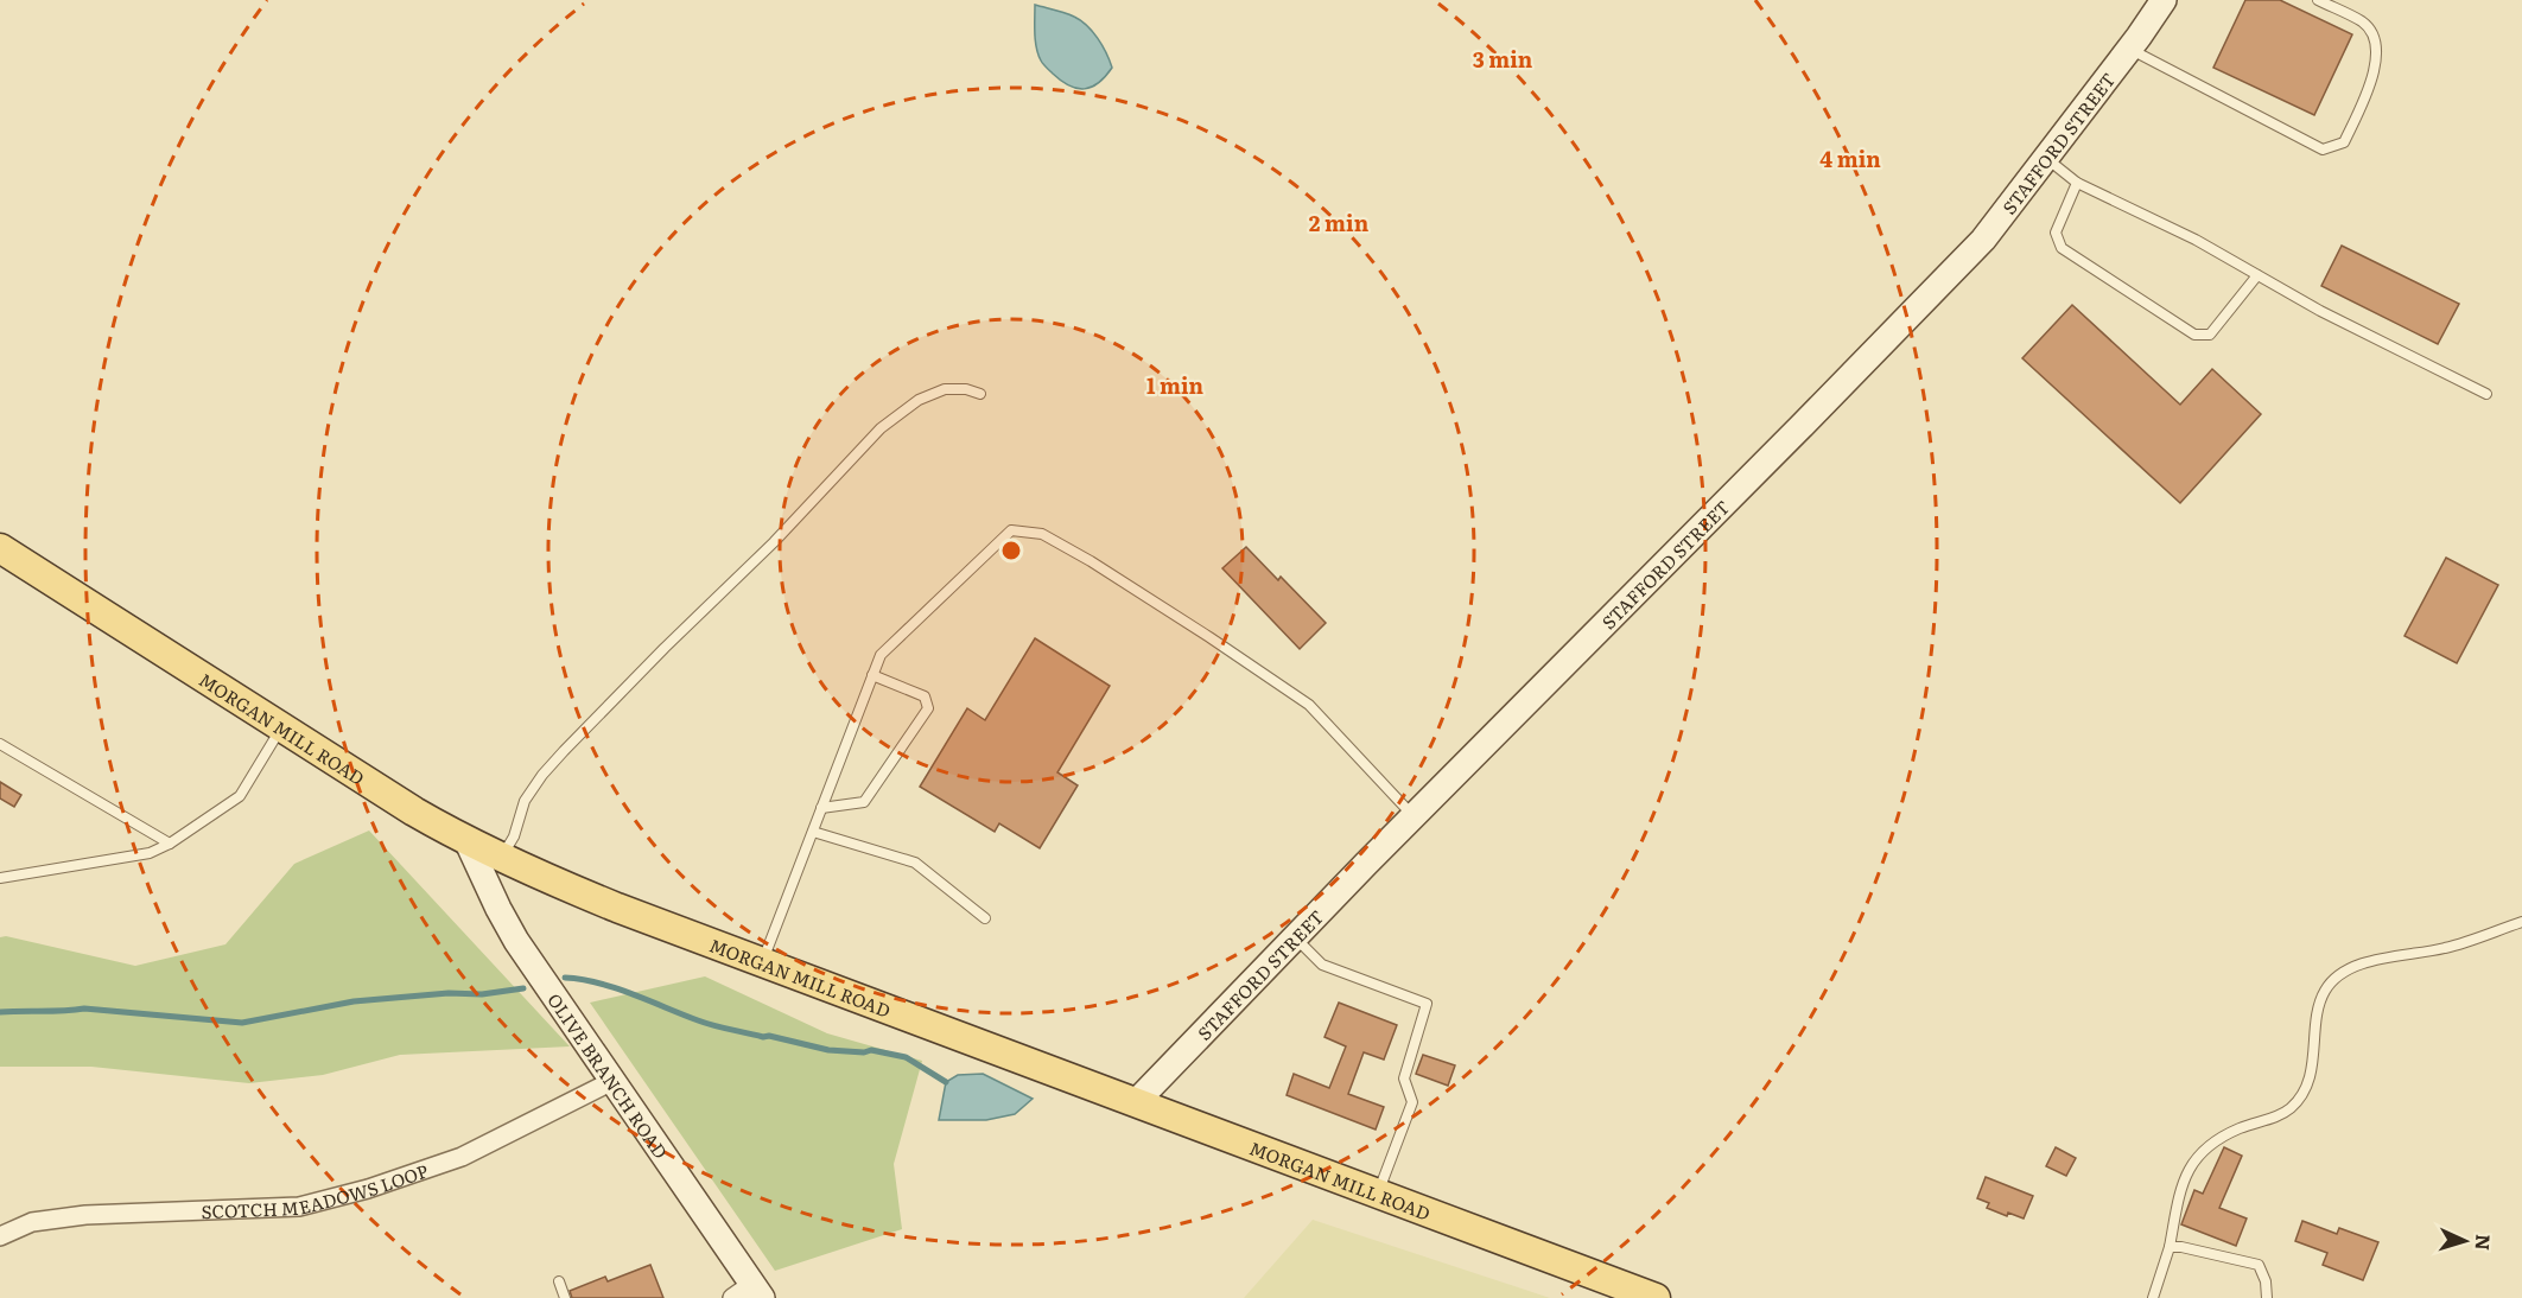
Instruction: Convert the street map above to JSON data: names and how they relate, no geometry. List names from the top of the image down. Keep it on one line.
{"streets":{"main road":["MORGAN MILL ROAD"],"street":["STAFFORD STREET","OLIVE BRANCH ROAD","SCOTCH MEADOWS LOOP"]},"crossings":[["STAFFORD STREET","MORGAN MILL ROAD"],["MORGAN MILL ROAD","OLIVE BRANCH ROAD"],["OLIVE BRANCH ROAD","SCOTCH MEADOWS LOOP"]],"north":"right","rings":["3 min","4 min","2 min","1 min"]}
